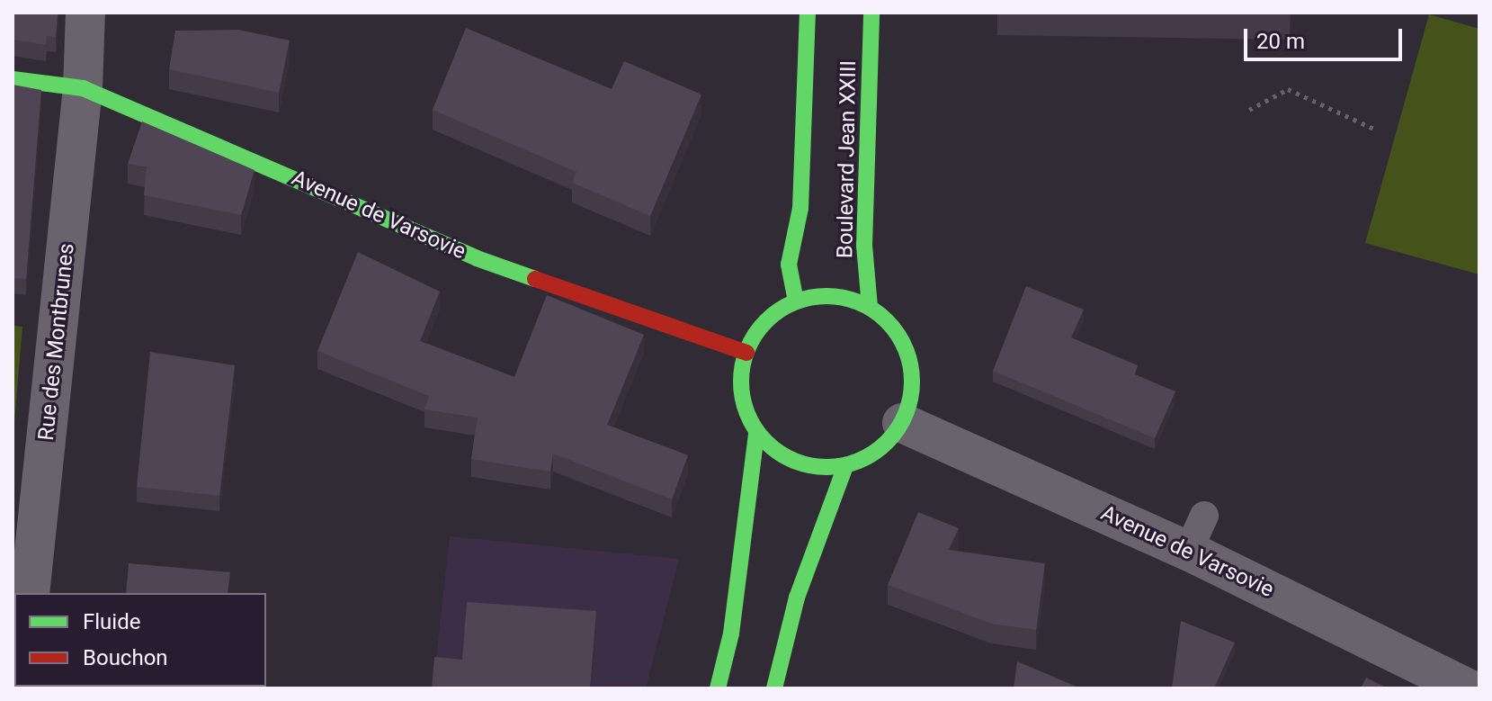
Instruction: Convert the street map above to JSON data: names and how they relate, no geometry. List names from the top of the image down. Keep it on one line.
{"streets":{"main road":["Boulevard Jean XXIII","Avenue de Varsovie"],"street":["Rue des Montbrunes"]},"crossings":[["Boulevard Jean XXIII","Avenue de Varsovie"],["Avenue de Varsovie","Rue des Montbrunes"]],"legend":["Fluide","Bouchon"],"scale_bar":"20 m"}
